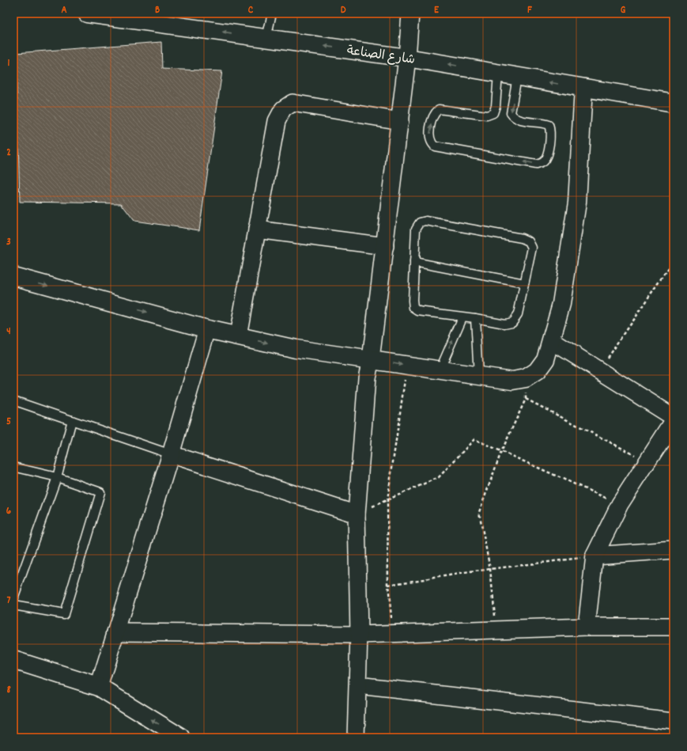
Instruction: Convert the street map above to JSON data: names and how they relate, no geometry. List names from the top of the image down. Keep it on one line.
{"streets":{"street":["شارع الصناعة"]},"one_way":["شارع الصناعة"],"grid":{"columns":["A","B","C","D","E","F","G"],"rows":["1","2","3","4","5","6","7","8"]}}
